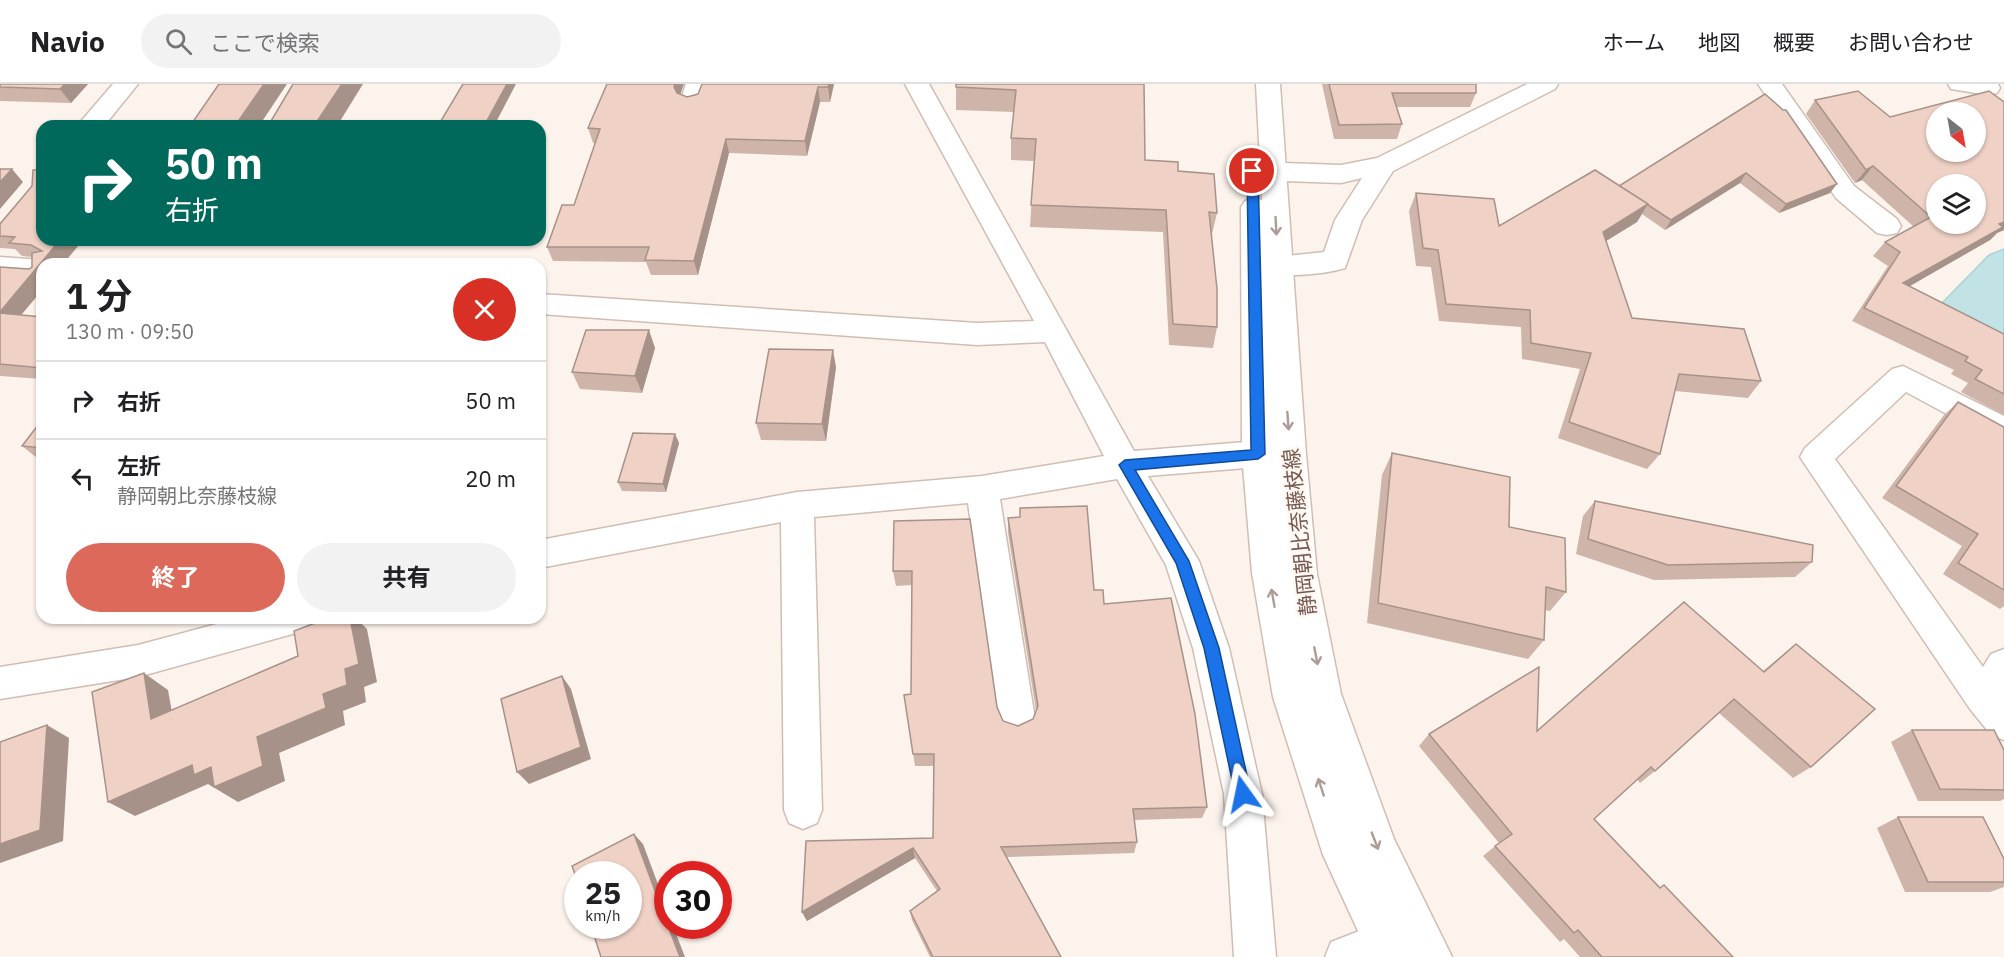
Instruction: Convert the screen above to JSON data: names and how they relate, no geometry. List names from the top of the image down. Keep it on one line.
{"streets":{"street":["静岡朝比奈藤枝線"]},"north":"bottom right","page":{"header":"Navio","search":"ここで検索","nav":["ホーム","地図","概要","お問い合わせ"],"turn":["50 m","右折"],"heading":["1 分","130 m · 09:50"],"list":[{"name":"右折","value":"50 m"},{"name":"左折","note":"静岡朝比奈藤枝線","value":"20 m"}],"buttons":["終了","共有"],"speed":"25 km/h","limit":"30"}}
